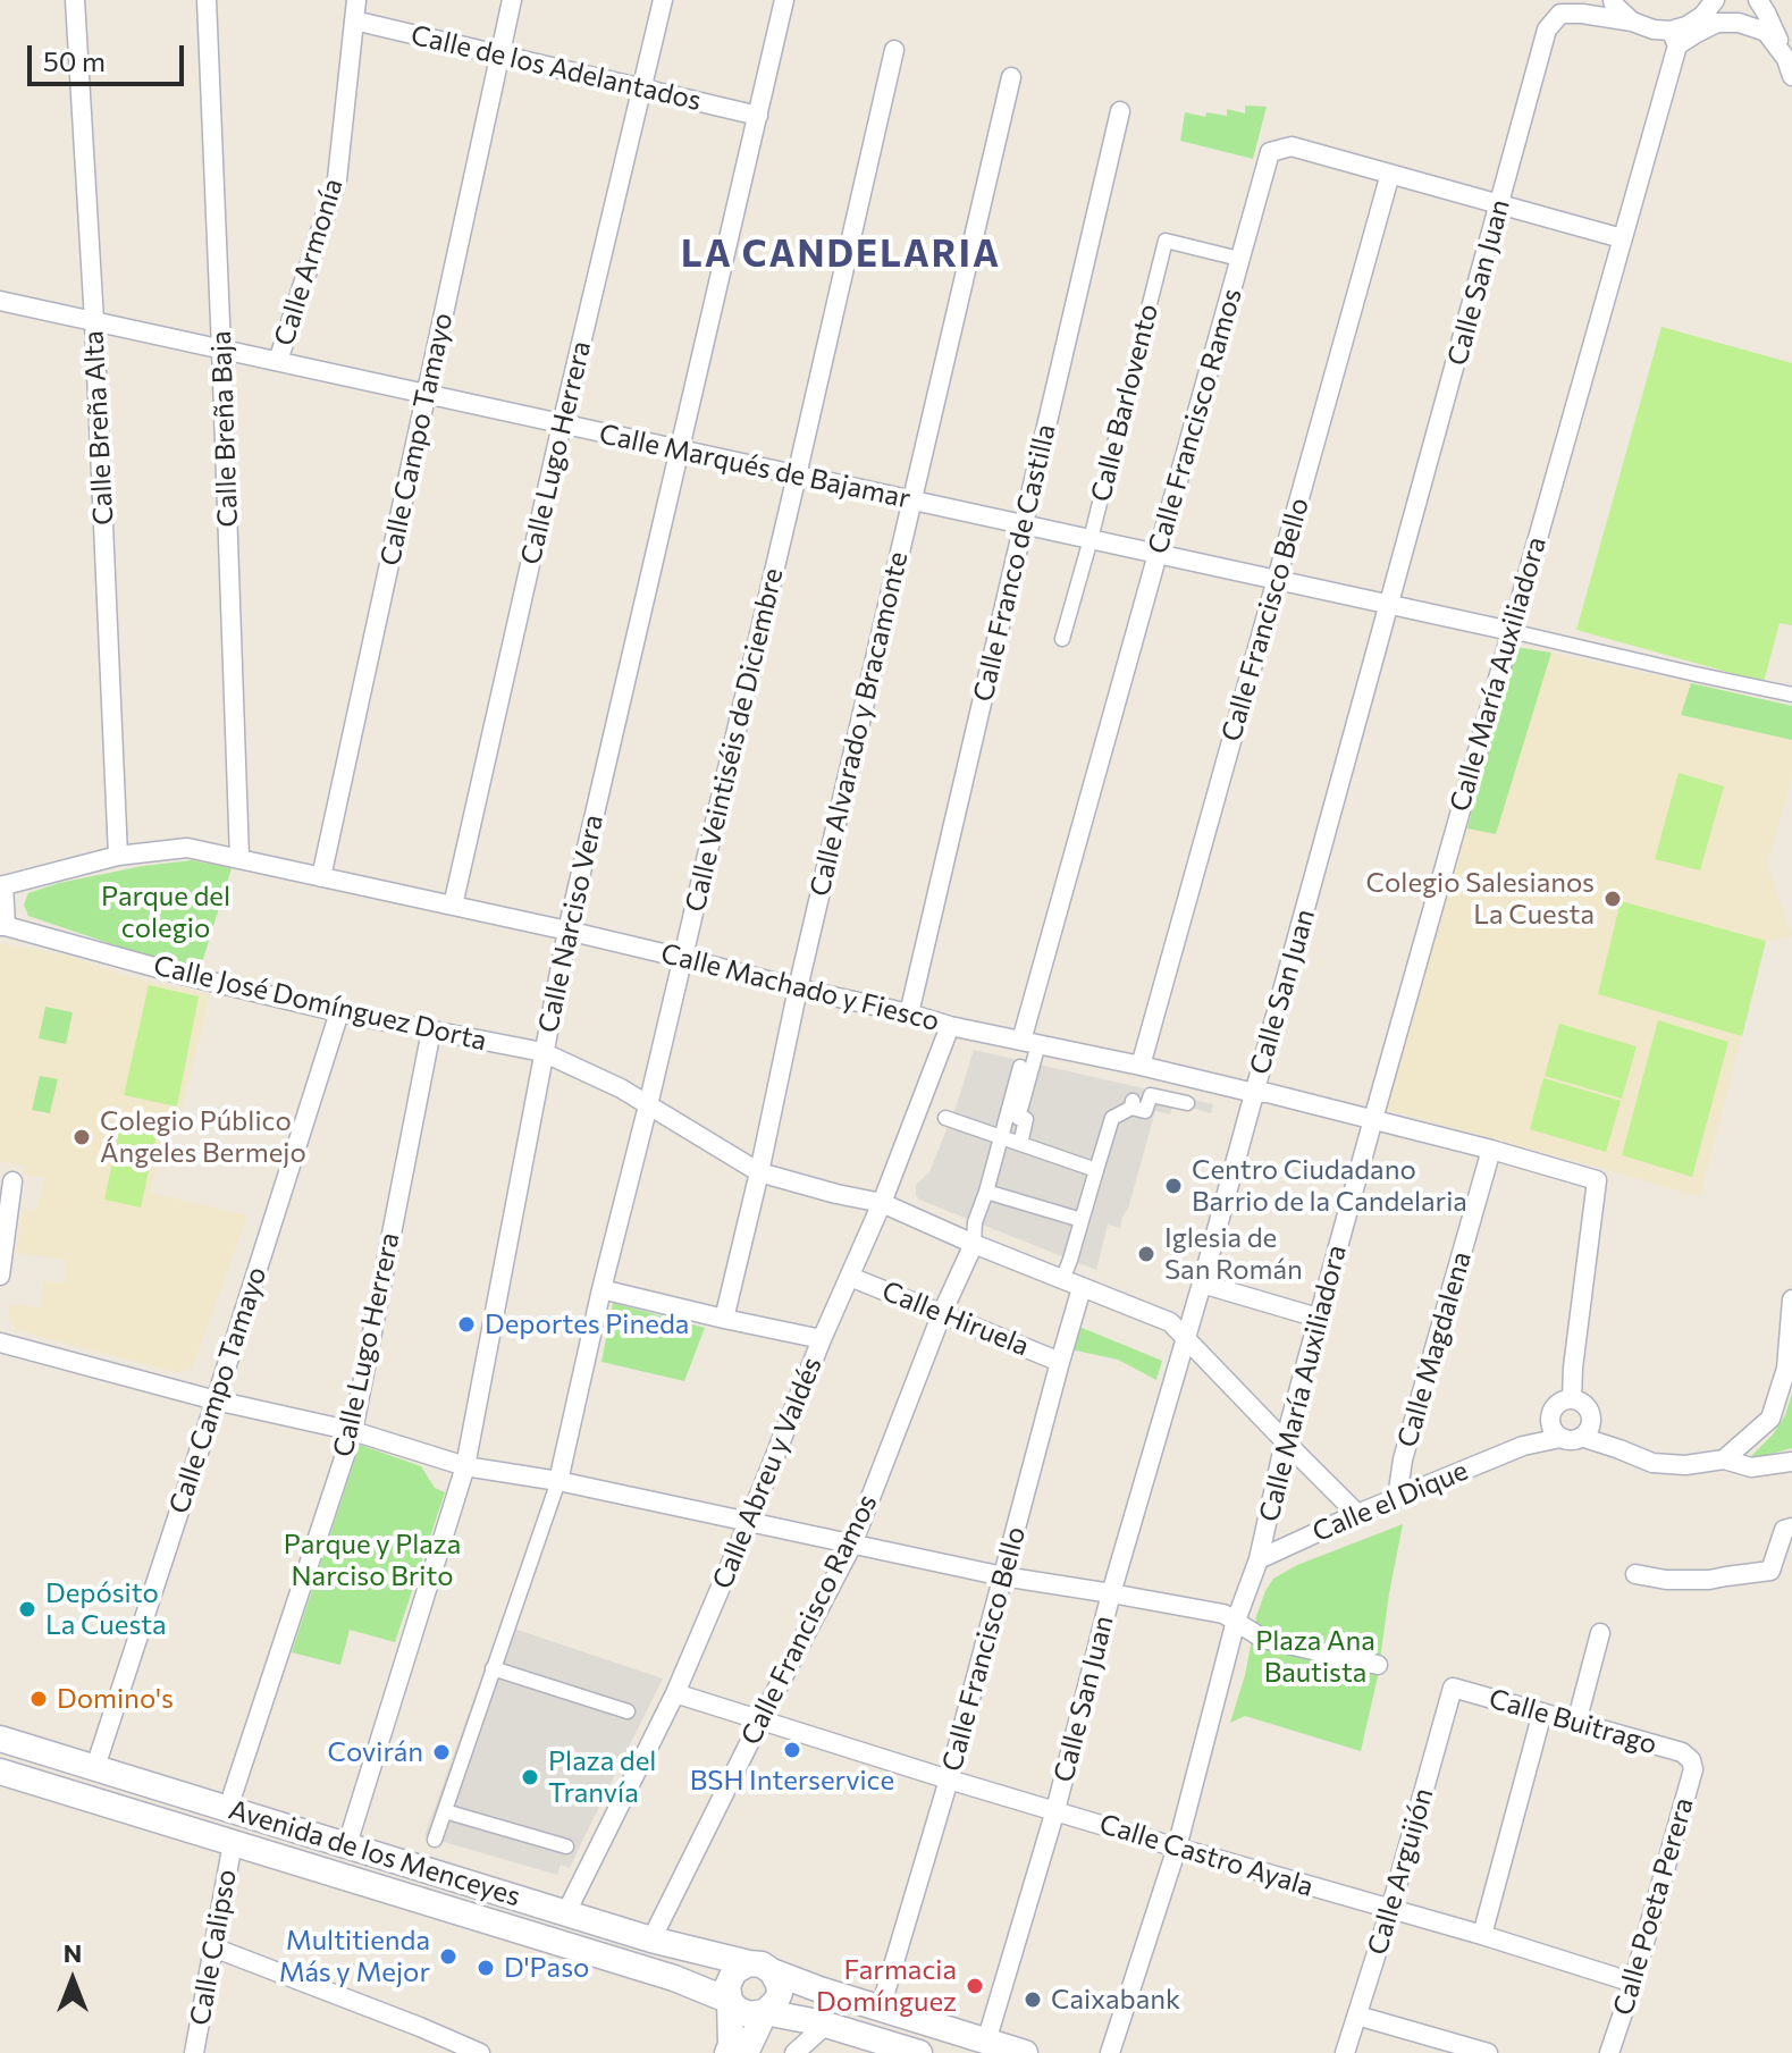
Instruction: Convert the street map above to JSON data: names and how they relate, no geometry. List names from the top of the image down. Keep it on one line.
{"streets":{"main road":["Avenida de los Menceyes"],"street":["Calle de los Adelantados","Calle Armonía","Calle San Juan","Calle Barlovento","Calle Francisco Ramos","Calle Breña Alta","Calle Breña Baja","Calle Campo Tamayo","Calle Lugo Herrera","Calle Marqués de Bajamar","Calle Franco de Castilla","Calle Francisco Bello","Calle María Auxiliadora","Calle Alvarado y Bracamonte","Calle Veintiséis de Diciembre","Calle Narciso Vera","Calle Machado y Fiesco","Calle José Domínguez Dorta","Calle Hiruela","Calle Magdalena","Calle Abreu y Valdés","Calle el Dique","Calle Buitrago","Calle Castro Ayala","Calle Arguijón","Calle Poeta Perera","Calle Calipso"]},"crossings":[["Calle de los Adelantados","Calle Armonía"],["Calle de los Adelantados","Calle Campo Tamayo"],["Calle de los Adelantados","Calle Lugo Herrera"],["Calle de los Adelantados","Calle Narciso Vera"],["Calle Armonía","Calle Marqués de Bajamar"],["Calle San Juan","Calle Francisco Ramos"],["Calle San Juan","Calle Marqués de Bajamar"],["Calle San Juan","Calle Machado y Fiesco"],["Calle San Juan","Calle José Domínguez Dorta"],["Calle San Juan","Avenida de los Menceyes"],["Calle San Juan","Calle Castro Ayala"],["Calle Barlovento","Calle Francisco Ramos"],["Calle Barlovento","Calle Marqués de Bajamar"],["Calle Francisco Ramos","Calle Marqués de Bajamar"],["Calle Francisco Ramos","Calle Francisco Bello"],["Calle Francisco Ramos","Calle María Auxiliadora"],["Calle Francisco Ramos","Calle Machado y Fiesco"],["Calle Francisco Ramos","Calle José Domínguez Dorta"],["Calle Francisco Ramos","Calle Hiruela"],["Calle Francisco Ramos","Avenida de los Menceyes"],["Calle Francisco Ramos","Calle Castro Ayala"],["Calle Breña Alta","Calle Marqués de Bajamar"],["Calle Breña Alta","Calle Machado y Fiesco"],["Calle Breña Baja","Calle Marqués de Bajamar"],["Calle Breña Baja","Calle Machado y Fiesco"],["Calle Campo Tamayo","Calle Marqués de Bajamar"],["Calle Campo Tamayo","Calle Machado y Fiesco"],["Calle Campo Tamayo","Calle José Domínguez Dorta"],["Calle Campo Tamayo","Avenida de los Menceyes"],["Calle Lugo Herrera","Calle Marqués de Bajamar"],["Calle Lugo Herrera","Calle Machado y Fiesco"],["Calle Lugo Herrera","Calle José Domínguez Dorta"],["Calle Lugo Herrera","Avenida de los Menceyes"],["Calle Marqués de Bajamar","Calle Franco de Castilla"],["Calle Marqués de Bajamar","Calle Francisco Bello"],["Calle Marqués de Bajamar","Calle María Auxiliadora"],["Calle Marqués de Bajamar","Calle Alvarado y Bracamonte"],["Calle Marqués de Bajamar","Calle Veintiséis de Diciembre"],["Calle Marqués de Bajamar","Calle Narciso Vera"],["Calle Franco de Castilla","Calle Machado y Fiesco"],["Calle Francisco Bello","Calle Machado y Fiesco"],["Calle Francisco Bello","Calle José Domínguez Dorta"],["Calle Francisco Bello","Calle Hiruela"],["Calle Francisco Bello","Avenida de los Menceyes"],["Calle Francisco Bello","Calle Castro Ayala"],["Calle María Auxiliadora","Calle Machado y Fiesco"],["Calle María Auxiliadora","Calle José Domínguez Dorta"],["Calle María Auxiliadora","Calle el Dique"],["Calle María Auxiliadora","Calle Castro Ayala"],["Calle Alvarado y Bracamonte","Calle Machado y Fiesco"],["Calle Alvarado y Bracamonte","Calle José Domínguez Dorta"],["Calle Veintiséis de Diciembre","Calle Machado y Fiesco"],["Calle Veintiséis de Diciembre","Calle José Domínguez Dorta"],["Calle Narciso Vera","Calle Machado y Fiesco"],["Calle Narciso Vera","Calle José Domínguez Dorta"],["Calle Narciso Vera","Avenida de los Menceyes"],["Calle Machado y Fiesco","Calle Magdalena"],["Calle Machado y Fiesco","Calle Abreu y Valdés"],["Calle Machado y Fiesco","Calle el Dique"],["Calle José Domínguez Dorta","Calle Abreu y Valdés"],["Calle José Domínguez Dorta","Calle el Dique"],["Calle Hiruela","Calle Abreu y Valdés"],["Calle Magdalena","Calle el Dique"],["Calle Abreu y Valdés","Avenida de los Menceyes"],["Calle Abreu y Valdés","Calle Castro Ayala"],["Calle Buitrago","Calle Arguijón"],["Calle Buitrago","Calle Poeta Perera"],["Avenida de los Menceyes","Calle Calipso"],["Calle Castro Ayala","Calle Arguijón"],["Calle Castro Ayala","Calle Poeta Perera"]],"districts":["LA CANDELARIA"],"parks":["Parque del colegio","Parque y Plaza Narciso Brito","Plaza Ana Bautista"],"places":["Colegio Salesianos La Cuesta","Colegio Público Ángeles Bermejo","Centro Ciudadano Barrio de la Candelaria","Iglesia de San Román","Deportes Pineda","Depósito La Cuesta","Domino's","BSH Interservice","Covirán","Plaza del Tranvía","Multitienda Más y Mejor","D'Paso","Farmacia Domínguez","Caixabank"],"scale_bar":"50 m","north":"top"}
